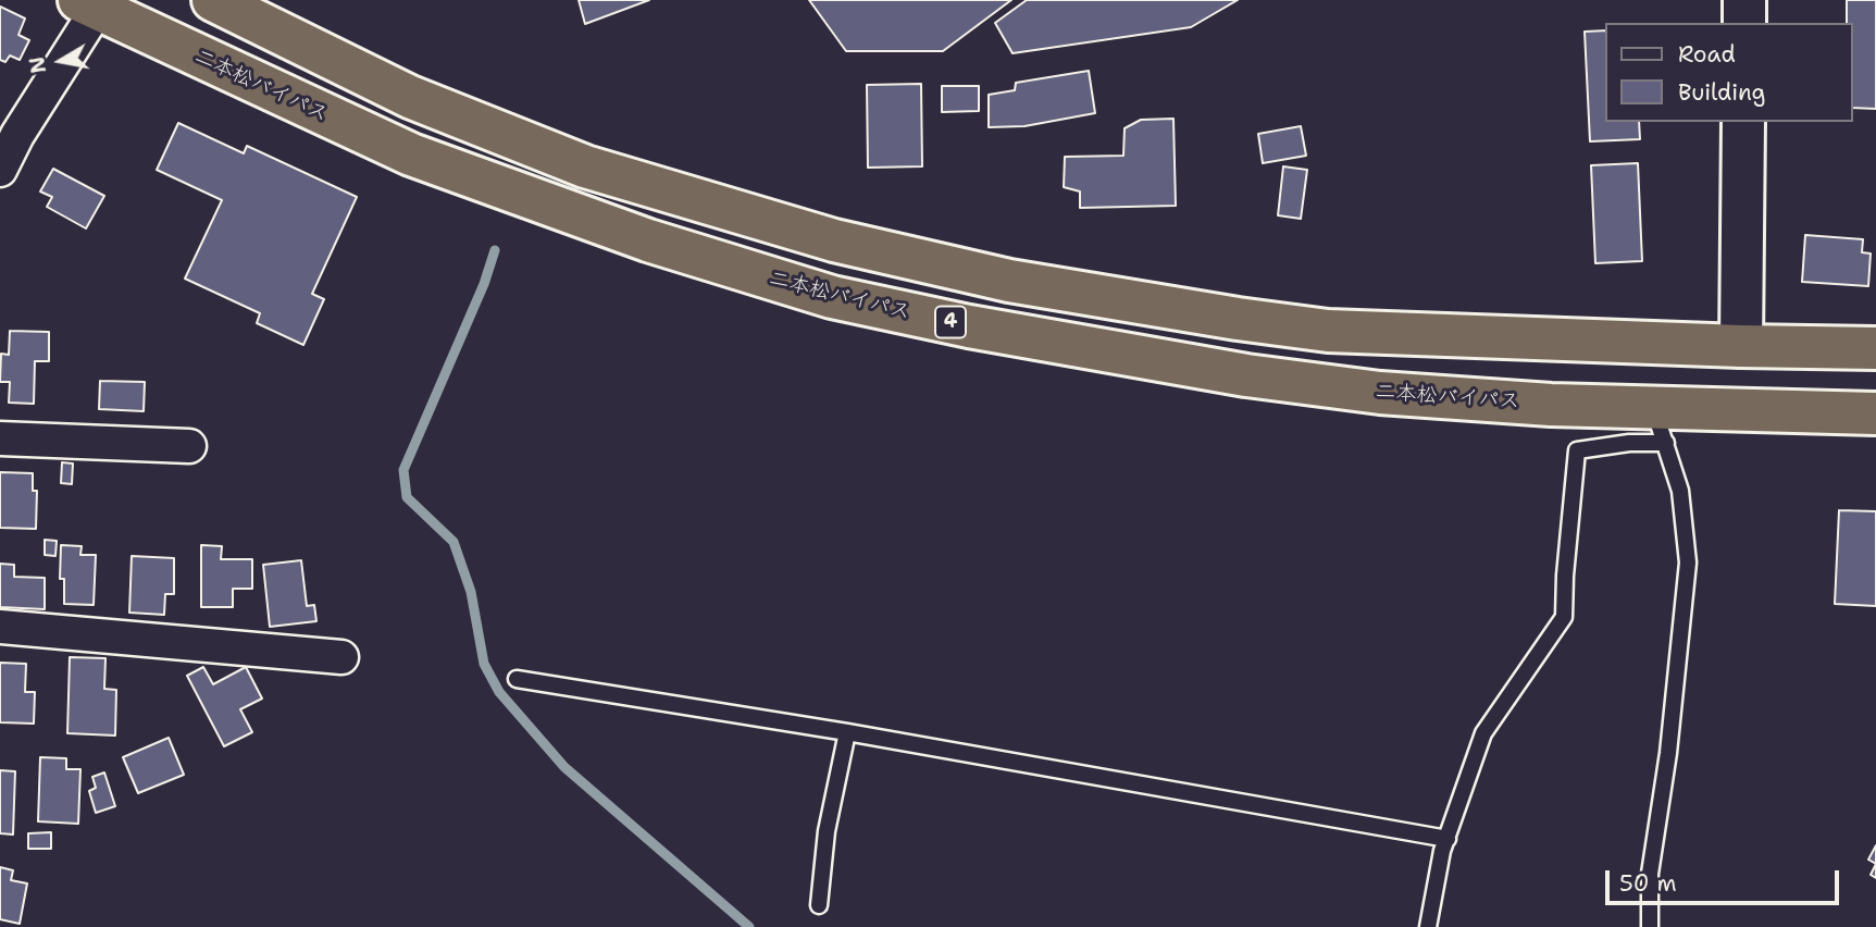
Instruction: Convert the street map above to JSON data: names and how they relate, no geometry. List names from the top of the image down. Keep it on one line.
{"streets":{"highway":["二本松バイパス","4"]},"legend":["Road","Building"],"scale_bar":"50 m","north":"left"}
